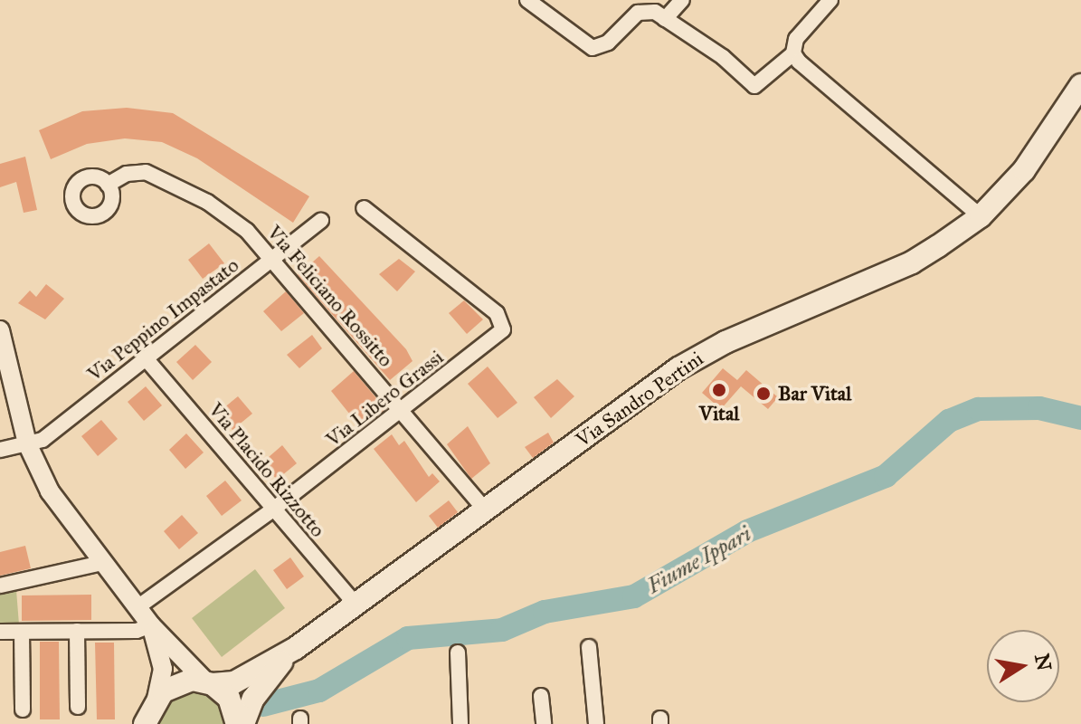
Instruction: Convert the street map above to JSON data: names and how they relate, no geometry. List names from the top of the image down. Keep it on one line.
{"streets":{"main road":["Via Sandro Pertini"],"street":["Via Feliciano Rossitto","Via Peppino Impastato","Via Libero Grassi","Via Placido Rizzotto"]},"crossings":[["Via Feliciano Rossitto","Via Peppino Impastato"],["Via Feliciano Rossitto","Via Libero Grassi"],["Via Feliciano Rossitto","Via Sandro Pertini"],["Via Peppino Impastato","Via Placido Rizzotto"],["Via Libero Grassi","Via Placido Rizzotto"],["Via Sandro Pertini","Via Placido Rizzotto"]],"water":["Fiume Ippari"],"places":["Vital","Bar Vital"],"north":"right"}
